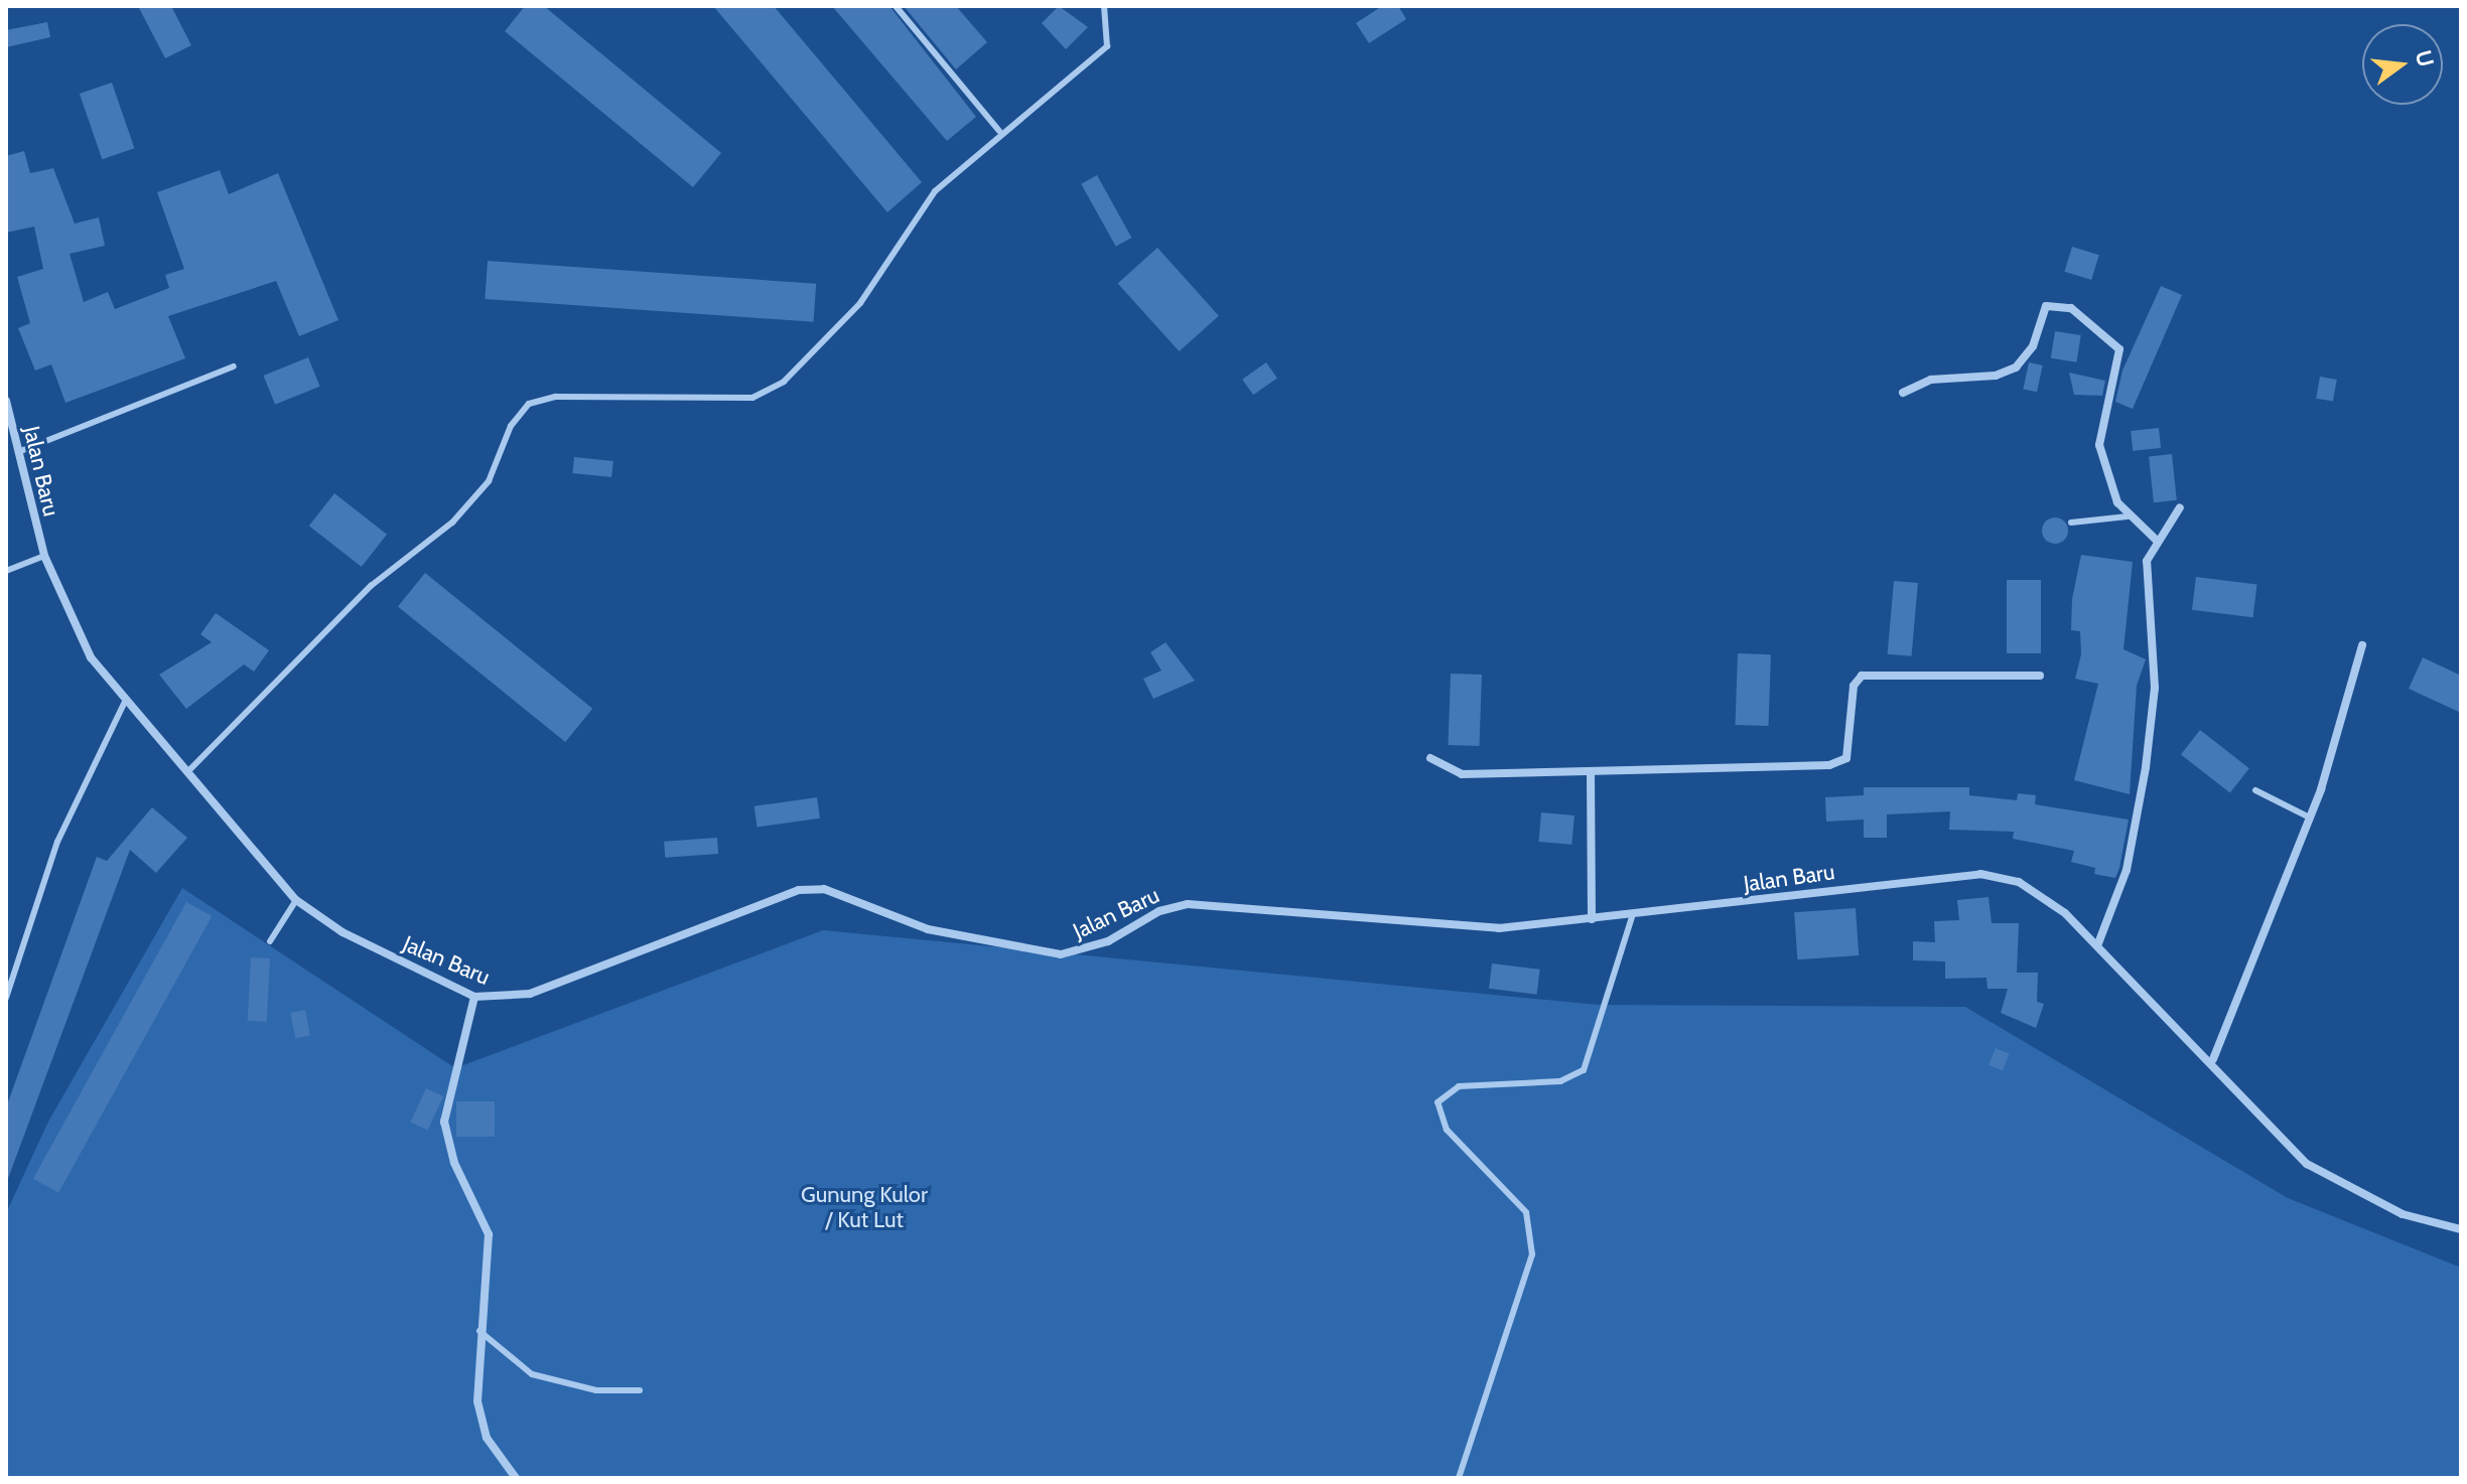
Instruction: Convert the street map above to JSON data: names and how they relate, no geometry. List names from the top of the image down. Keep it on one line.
{"streets":{"street":["Jalan Baru"]},"parks":["Gunung Kulor / Kut Lut"],"north":"right"}
